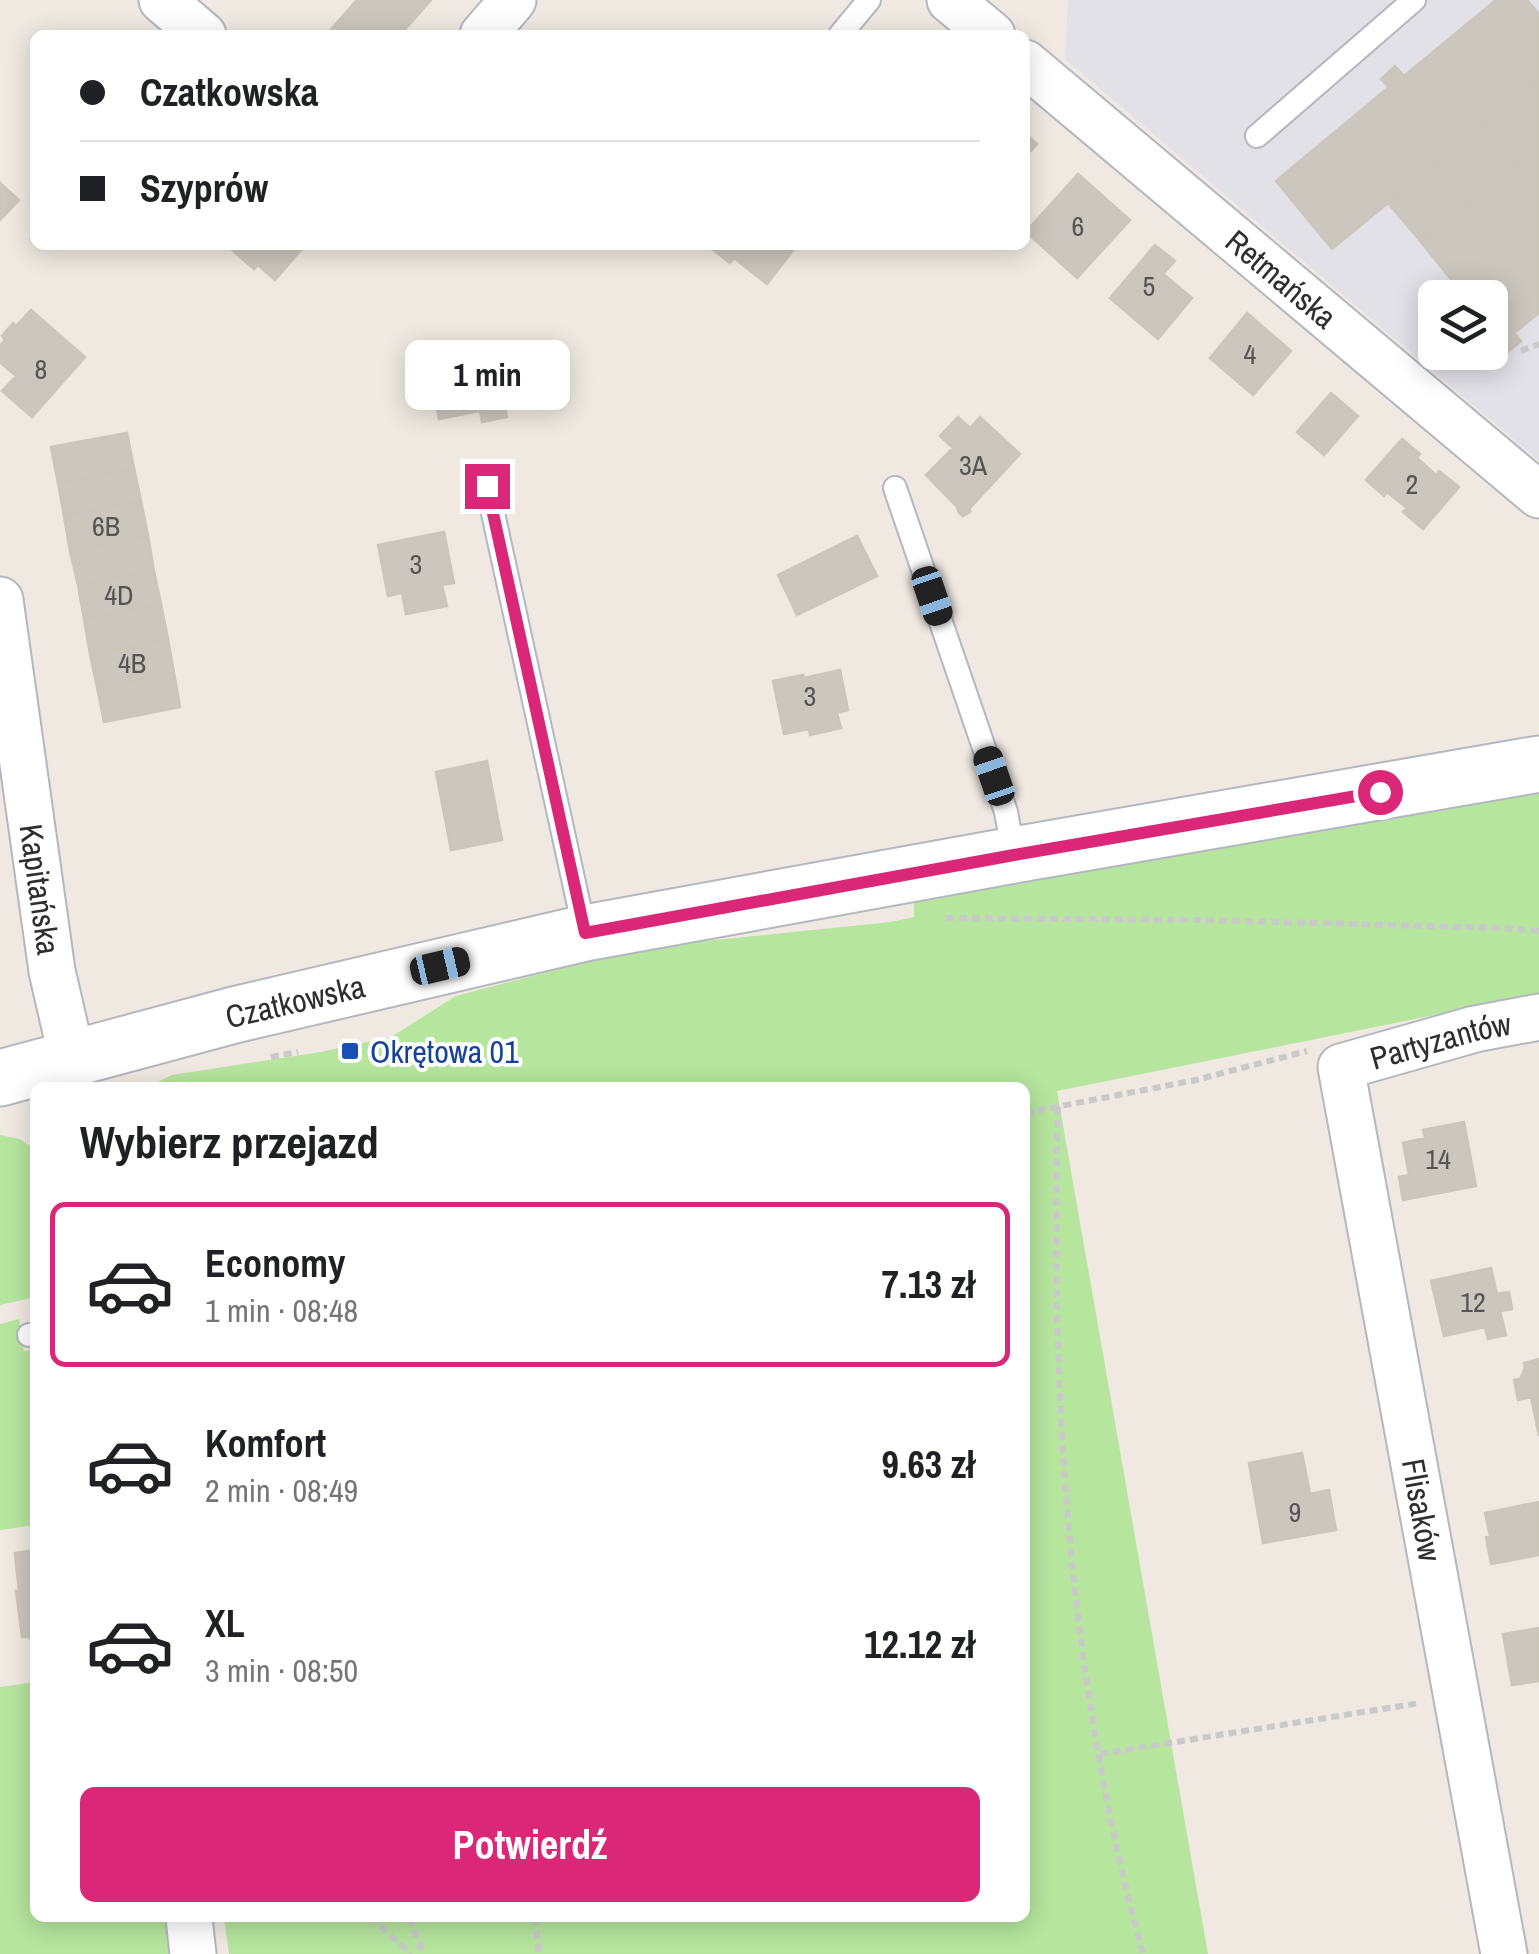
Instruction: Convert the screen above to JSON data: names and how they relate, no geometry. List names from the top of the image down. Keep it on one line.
{"streets":{"street":["Retmańska","Kapitańska","Czatkowska","Partyzantów","Flisaków"]},"crossings":[["Kapitańska","Czatkowska"],["Partyzantów","Flisaków"]],"places":{"transit":["Okrętowa 01"]},"house_numbers":["6","5","4","8","3A","2","6B","3","4D","4B","3","14","12","9"],"page":{"banner":["Czatkowska","Szyprów"],"bubble":"1 min","heading":"Wybierz przejazd","list":[{"name":"Economy","note":"1 min · 08:48","value":"7.13 zł"},{"name":"Komfort","note":"2 min · 08:49","value":"9.63 zł"},{"name":"XL","note":"3 min · 08:50","value":"12.12 zł"}],"buttons":"Potwierdź"}}
